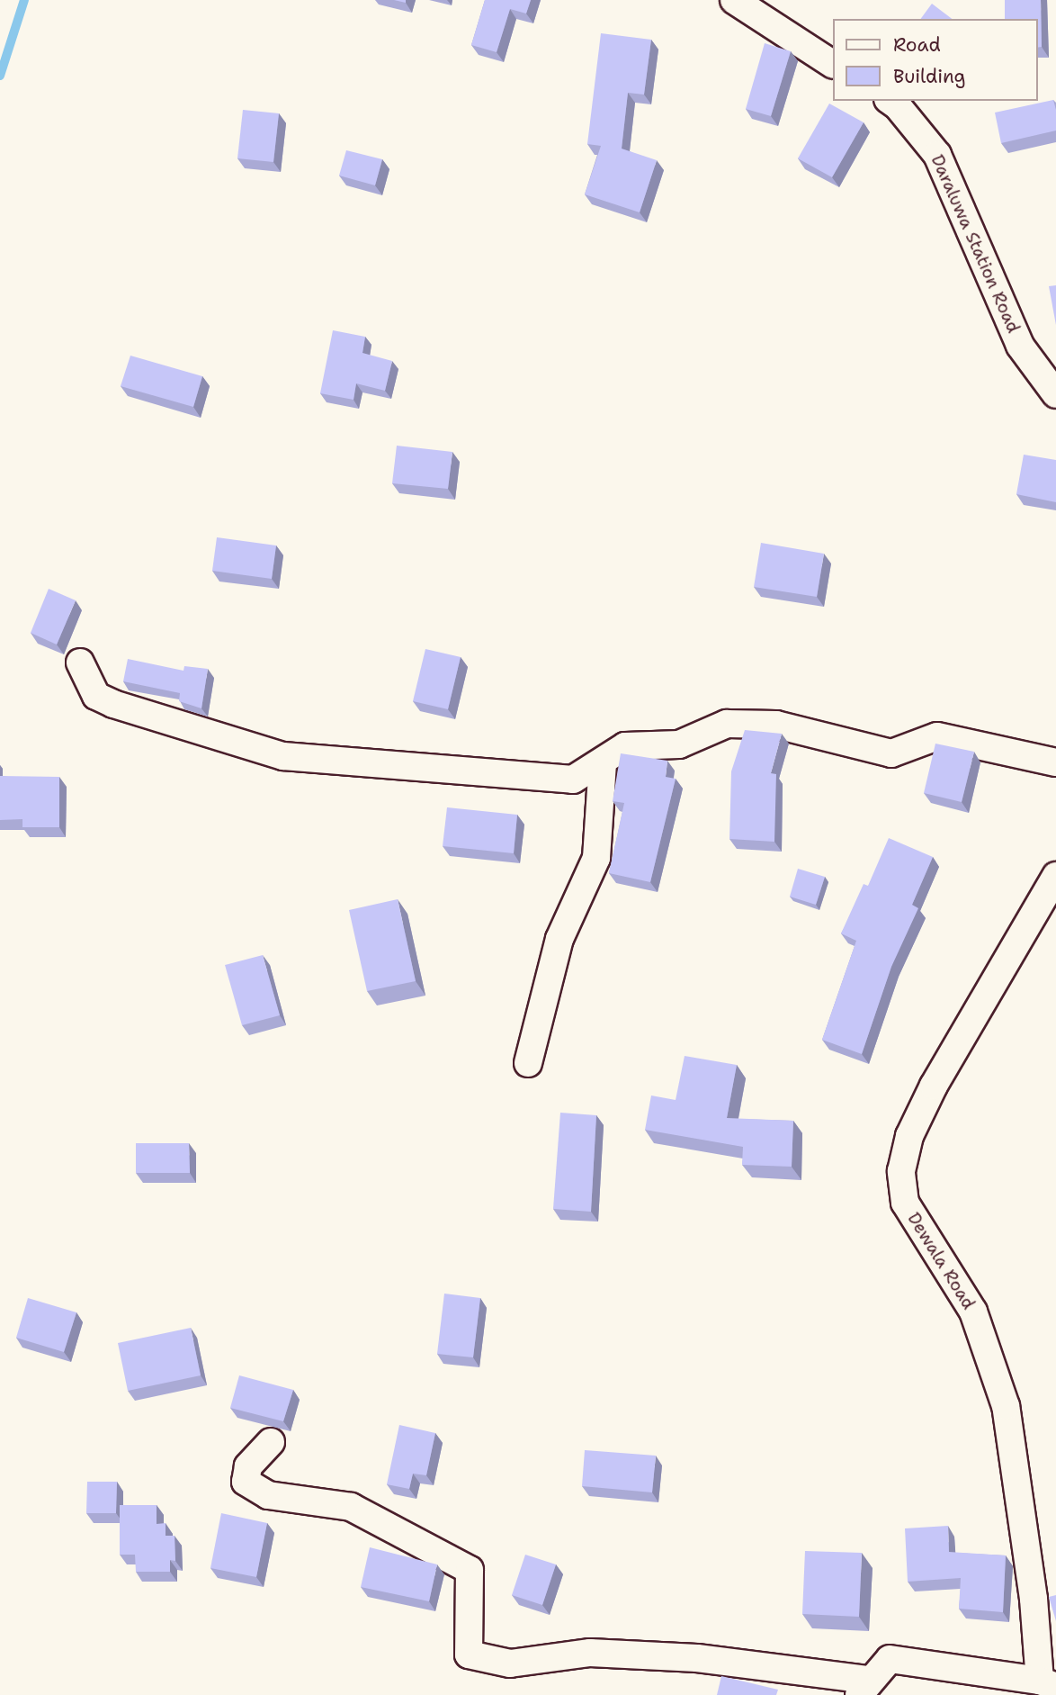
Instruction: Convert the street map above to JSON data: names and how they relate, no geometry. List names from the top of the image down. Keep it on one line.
{"streets":{"street":["Daraluwa Station Road","Dewala Road"]},"legend":["Road","Building"]}
